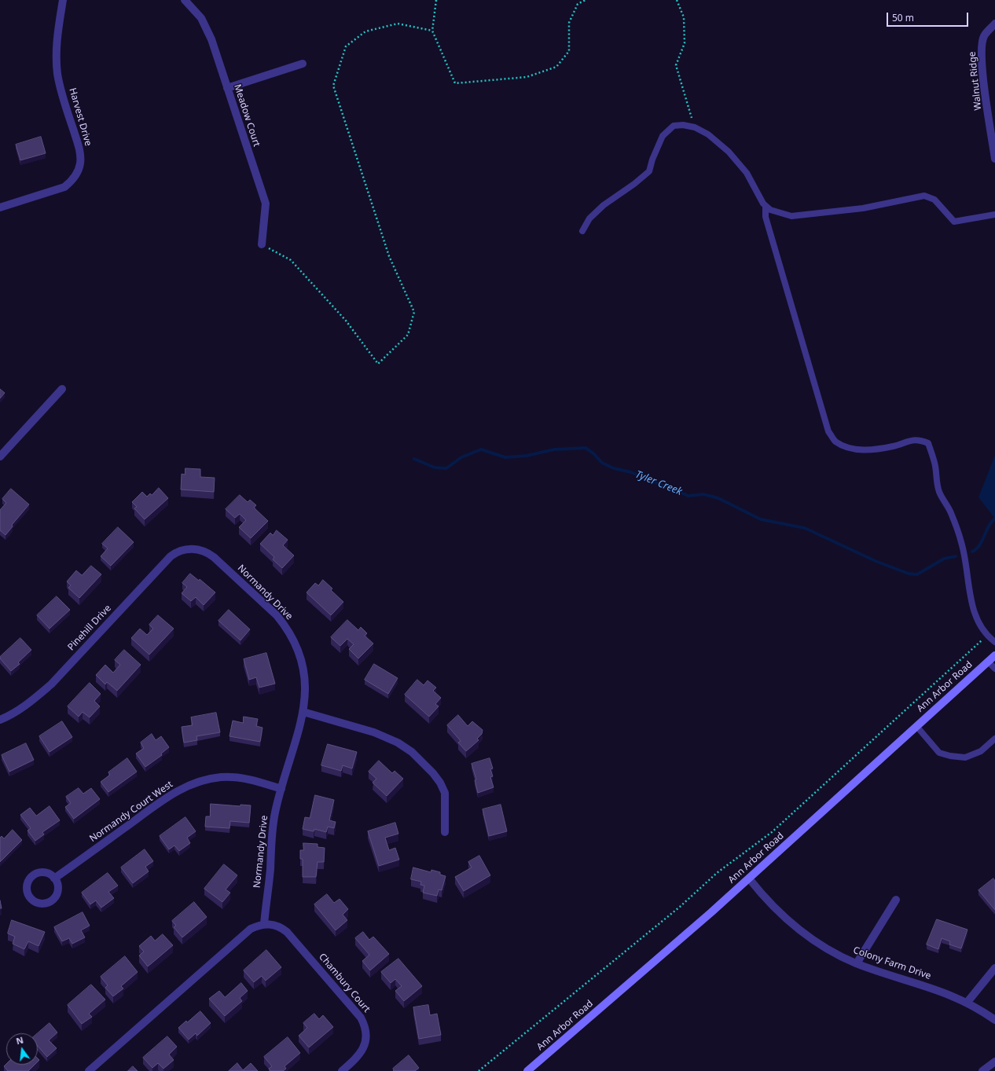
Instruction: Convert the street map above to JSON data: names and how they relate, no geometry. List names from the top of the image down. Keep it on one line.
{"streets":{"main road":["Ann Arbor Road"],"street":["Walnut Ridge","Meadow Court","Harvest Drive","Normandy Drive","Pinehill Drive","Normandy Court West","Colony Farm Drive","Chambury Court"]},"crossings":[["Normandy Drive","Pinehill Drive"],["Normandy Drive","Normandy Court West"],["Normandy Drive","Chambury Court"],["Ann Arbor Road","Colony Farm Drive"]],"water":["Tyler Creek"],"scale_bar":"50 m","north":"top"}
